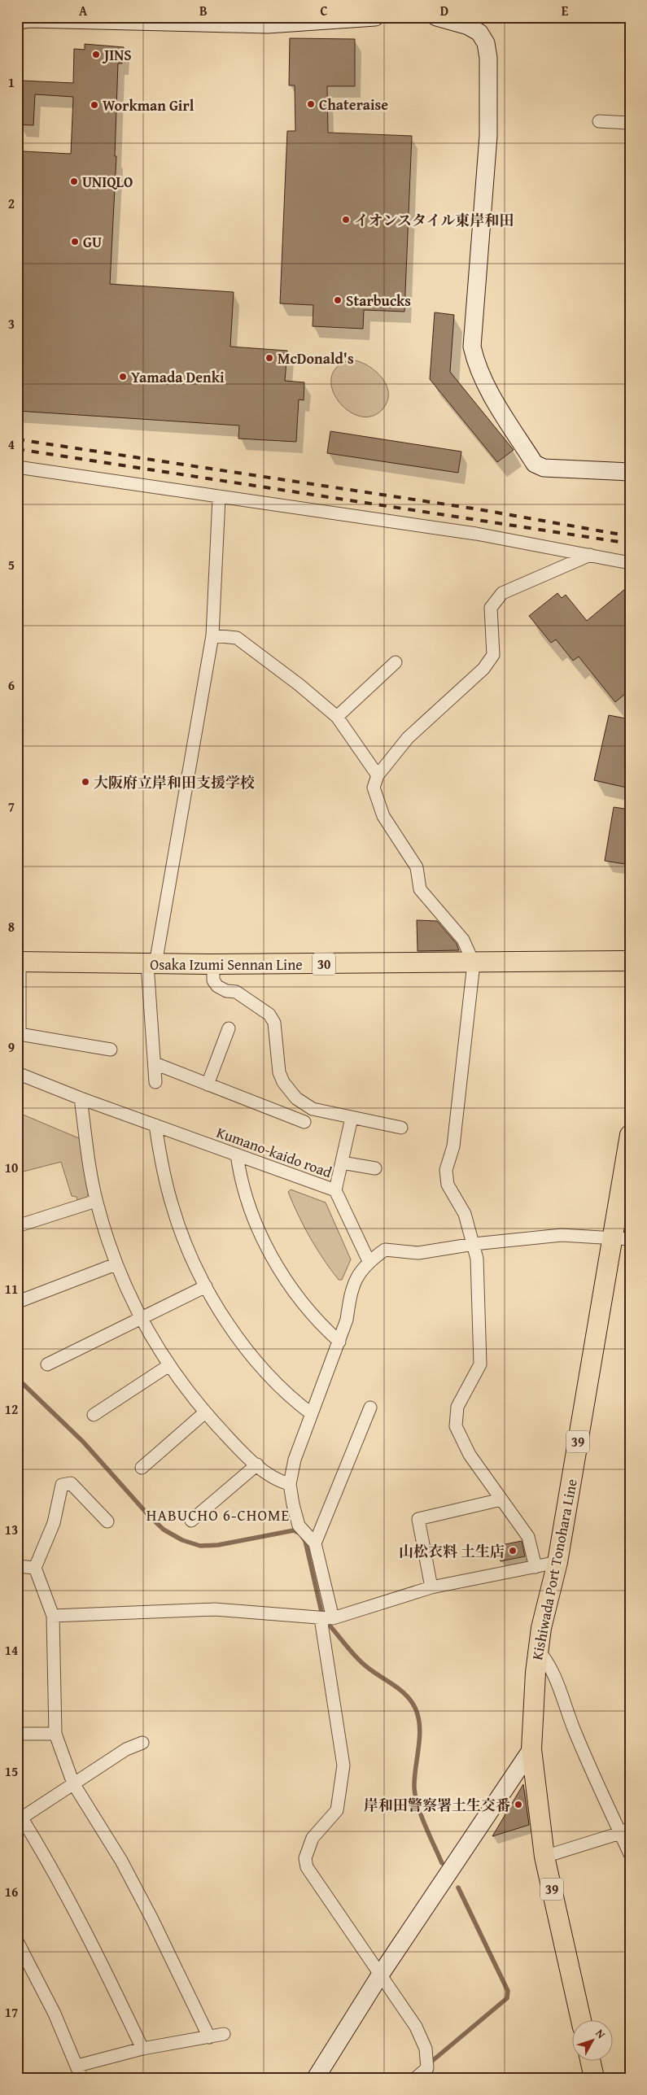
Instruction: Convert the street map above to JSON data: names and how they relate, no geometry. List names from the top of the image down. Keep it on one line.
{"streets":{"main road":["Osaka Izumi Sennan Line","30","39","Kishiwada Port Tonohara Line"],"street":["Kumano-kaido road"]},"districts":["HABUCHO 6-CHOME"],"places":["JINS","Chateraise","Workman Girl","UNIQLO","イオンスタイル東岸和田","GU","Starbucks","McDonald's","Yamada Denki","大阪府立岸和田支援学校","山松衣料 土生店","岸和田警察署土生交番"],"north":"top right","grid":{"columns":["A","B","C","D","E"],"rows":["1","2","3","4","5","6","7","8","9","10","11","12","13","14","15","16","17"]}}
